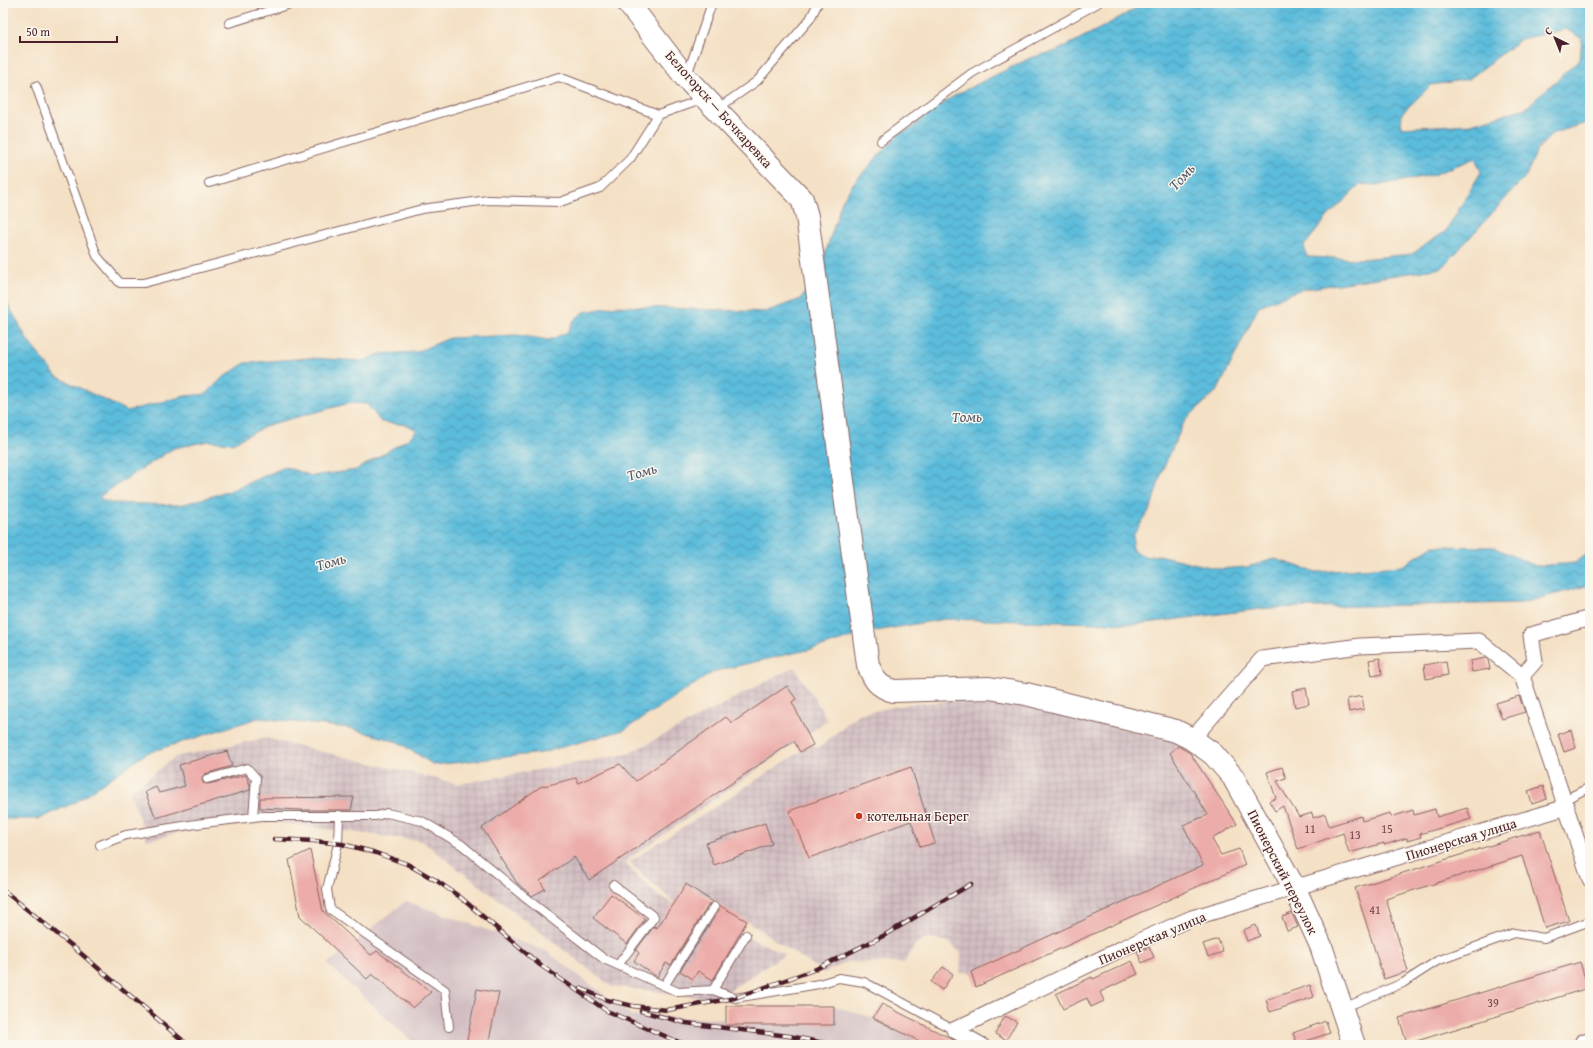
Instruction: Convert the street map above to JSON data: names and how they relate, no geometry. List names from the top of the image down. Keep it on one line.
{"streets":{"main road":["Белогорск — Бочкаревка","Пионерский переулок"],"street":["Пионерская улица"]},"crossings":[["Белогорск — Бочкаревка","Пионерский переулок"],["Пионерская улица","Пионерский переулок"]],"water":["Томь"],"places":["котельная Берег"],"house_numbers":["11","15","13","41","39"],"scale_bar":"50 m","north":"top left"}
